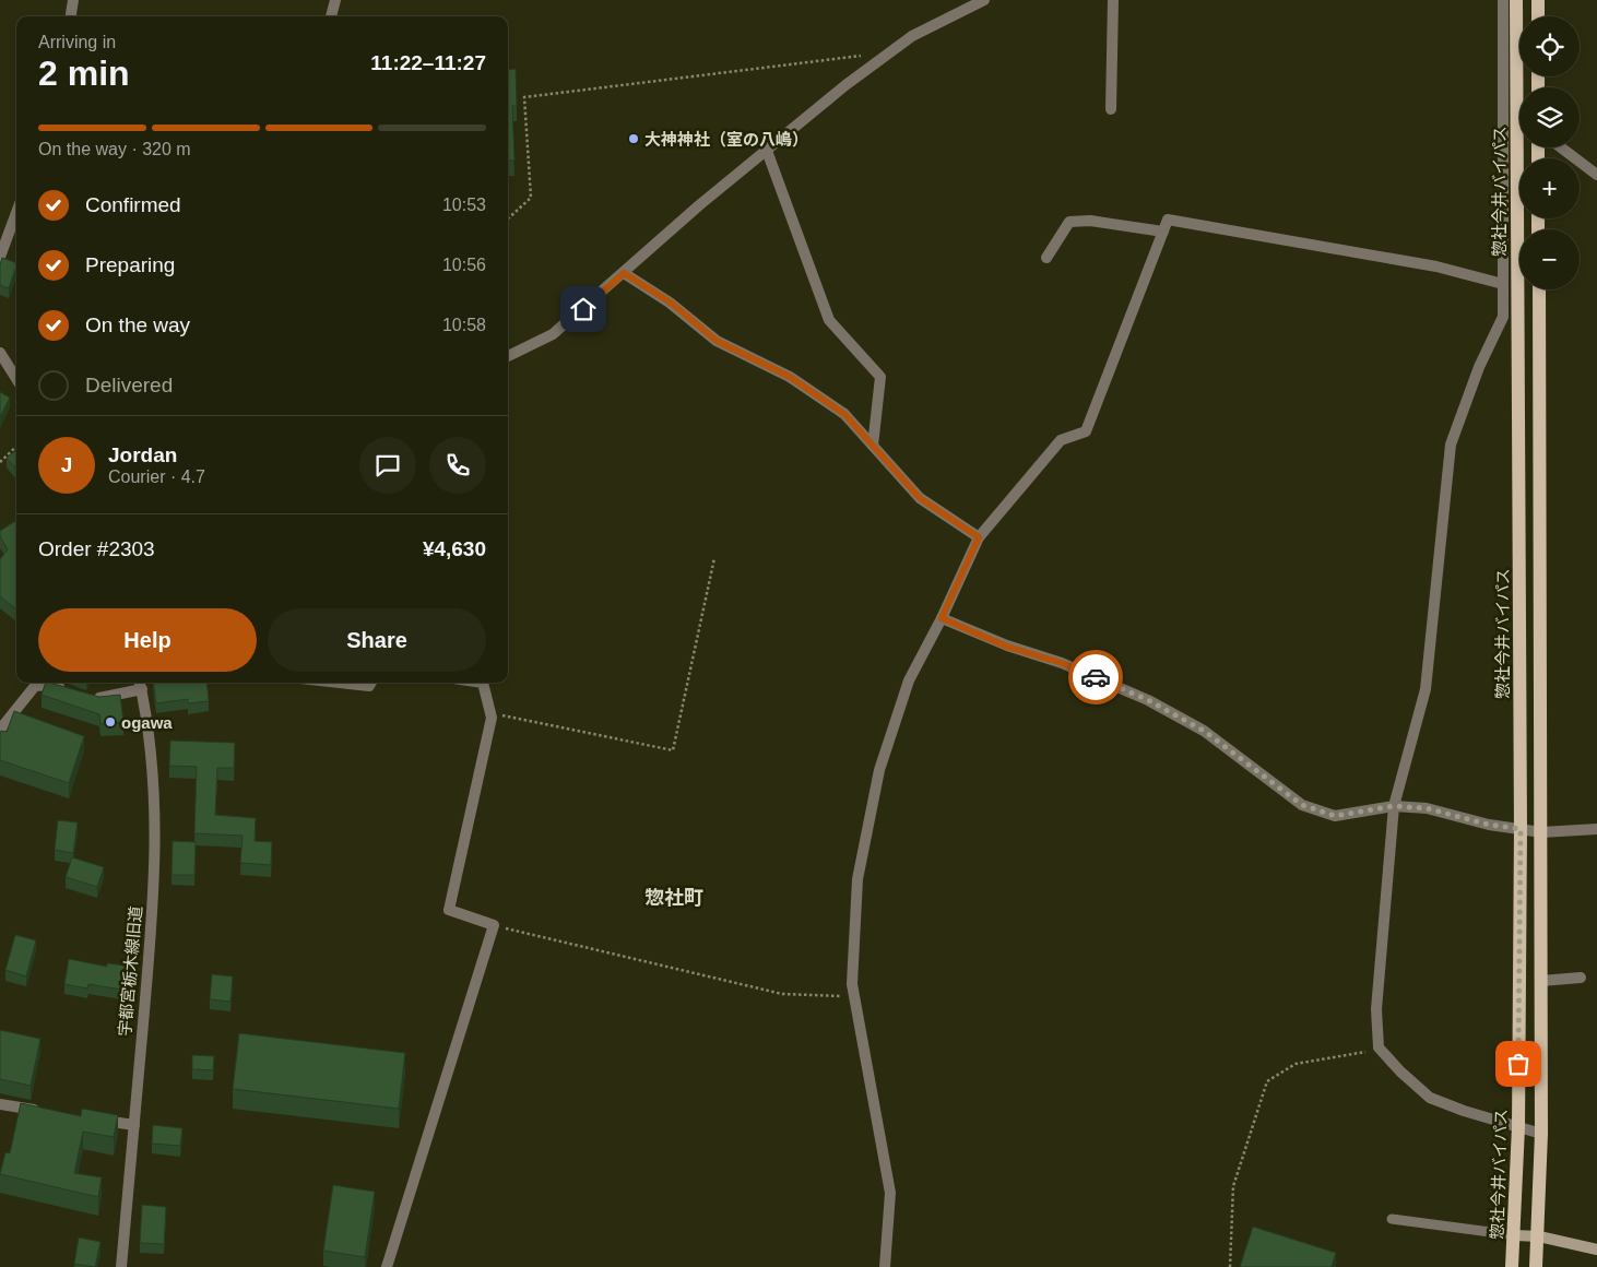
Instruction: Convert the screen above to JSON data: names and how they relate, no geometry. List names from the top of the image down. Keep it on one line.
{"streets":{"main road":["惣社今井バイパス"],"street":["宇都宮栃木線旧道"]},"districts":["惣社町"],"places":["大神神社（室の八嶋）","ogawa"],"page":{"map_buttons":["+","−"],"heading":["2 min","Arriving in","11:22–11:27"],"panel":["Jordan","Courier · 4.7","Order #2303","¥4,630"],"bar":"On the way · 320 m","list":[["Confirmed","10:53"],["Preparing","10:56"],["On the way","10:58"],"Delivered"],"round":"J","buttons":["Help","Share"]}}
